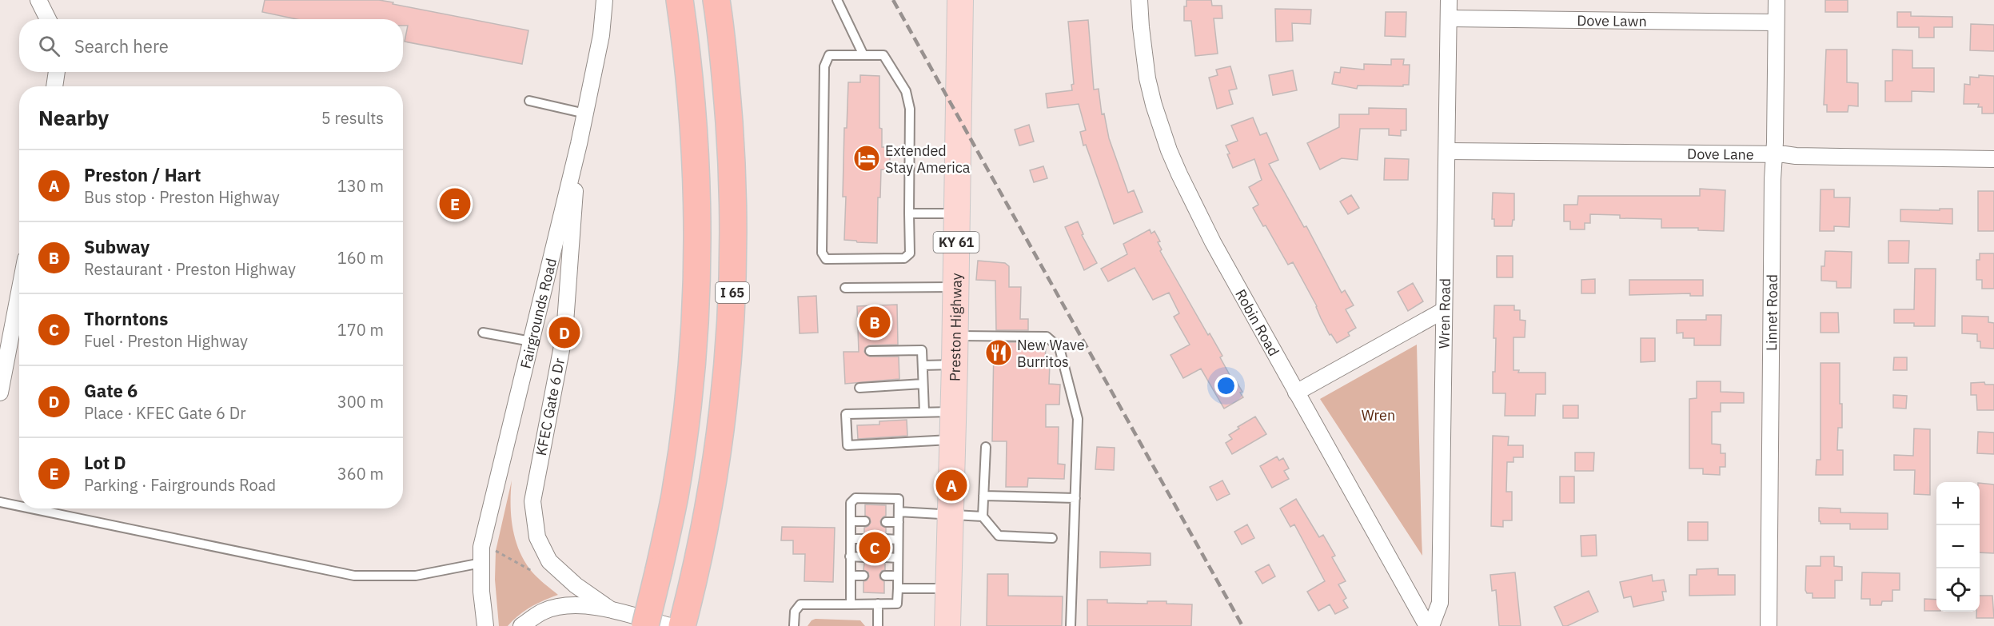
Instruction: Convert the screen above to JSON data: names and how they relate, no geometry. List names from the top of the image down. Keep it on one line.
{"streets":{"highway":["I 65"],"main road":["KY 61","Preston Highway"],"street":["Dove Lawn","Dove Lane","Fairgrounds Road","Linnet Road","Wren Road","Robin Road","KFEC Gate 6 Dr"]},"crossings":[["Dove Lawn","Linnet Road"],["Dove Lawn","Wren Road"],["Dove Lane","Linnet Road"],["Dove Lane","Wren Road"],["Fairgrounds Road","KFEC Gate 6 Dr"]],"parks":["Wren"],"places":{"hotel":["Extended Stay America"],"restaurant":["New Wave Burritos"]},"page":{"search":"Search here","heading":["Nearby","5 results"],"list":[{"mark":"A","name":"Preston / Hart","note":"Bus stop · Preston Highway","value":"130 m"},{"mark":"B","name":"Subway","note":"Restaurant · Preston Highway","value":"160 m"},{"mark":"C","name":"Thorntons","note":"Fuel · Preston Highway","value":"170 m"},{"mark":"D","name":"Gate 6","note":"Place · KFEC Gate 6 Dr","value":"300 m"},{"mark":"E","name":"Lot D","note":"Parking · Fairgrounds Road","value":"360 m"}],"pins":["E","B","D","A","C"],"map_buttons":["+","−"]}}
